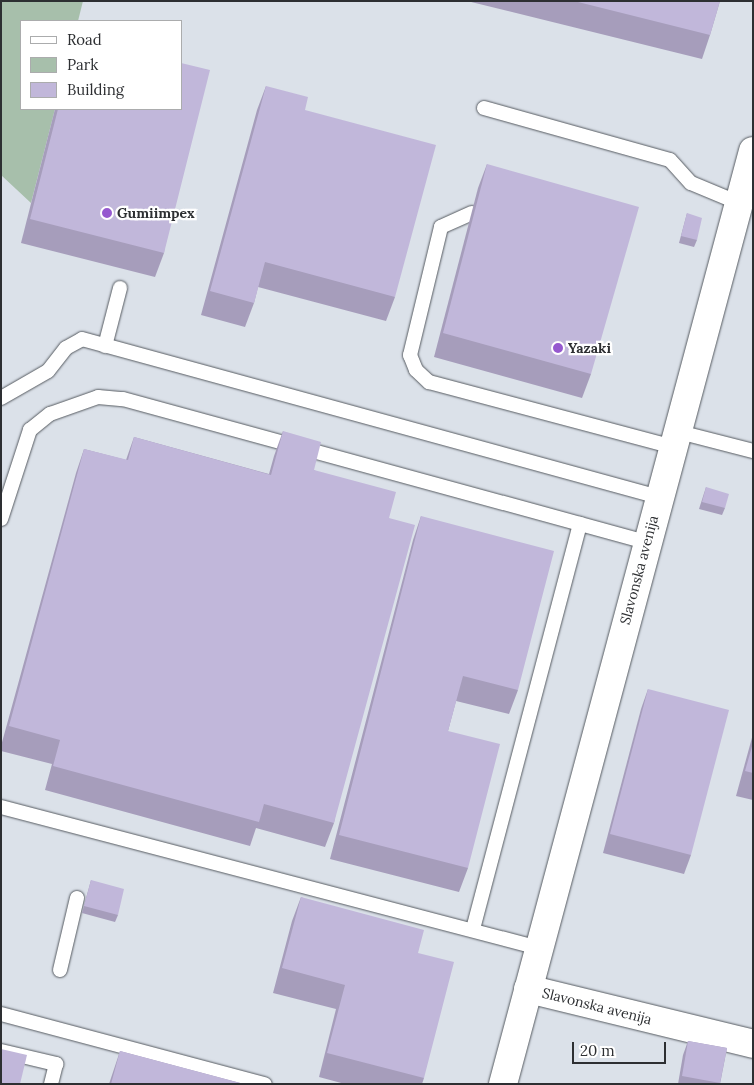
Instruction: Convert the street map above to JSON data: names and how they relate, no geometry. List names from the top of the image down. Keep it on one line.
{"streets":{"street":["Slavonska avenija"]},"places":["Gumiimpex","Yazaki"],"legend":["Road","Park","Building"],"scale_bar":"20 m"}
